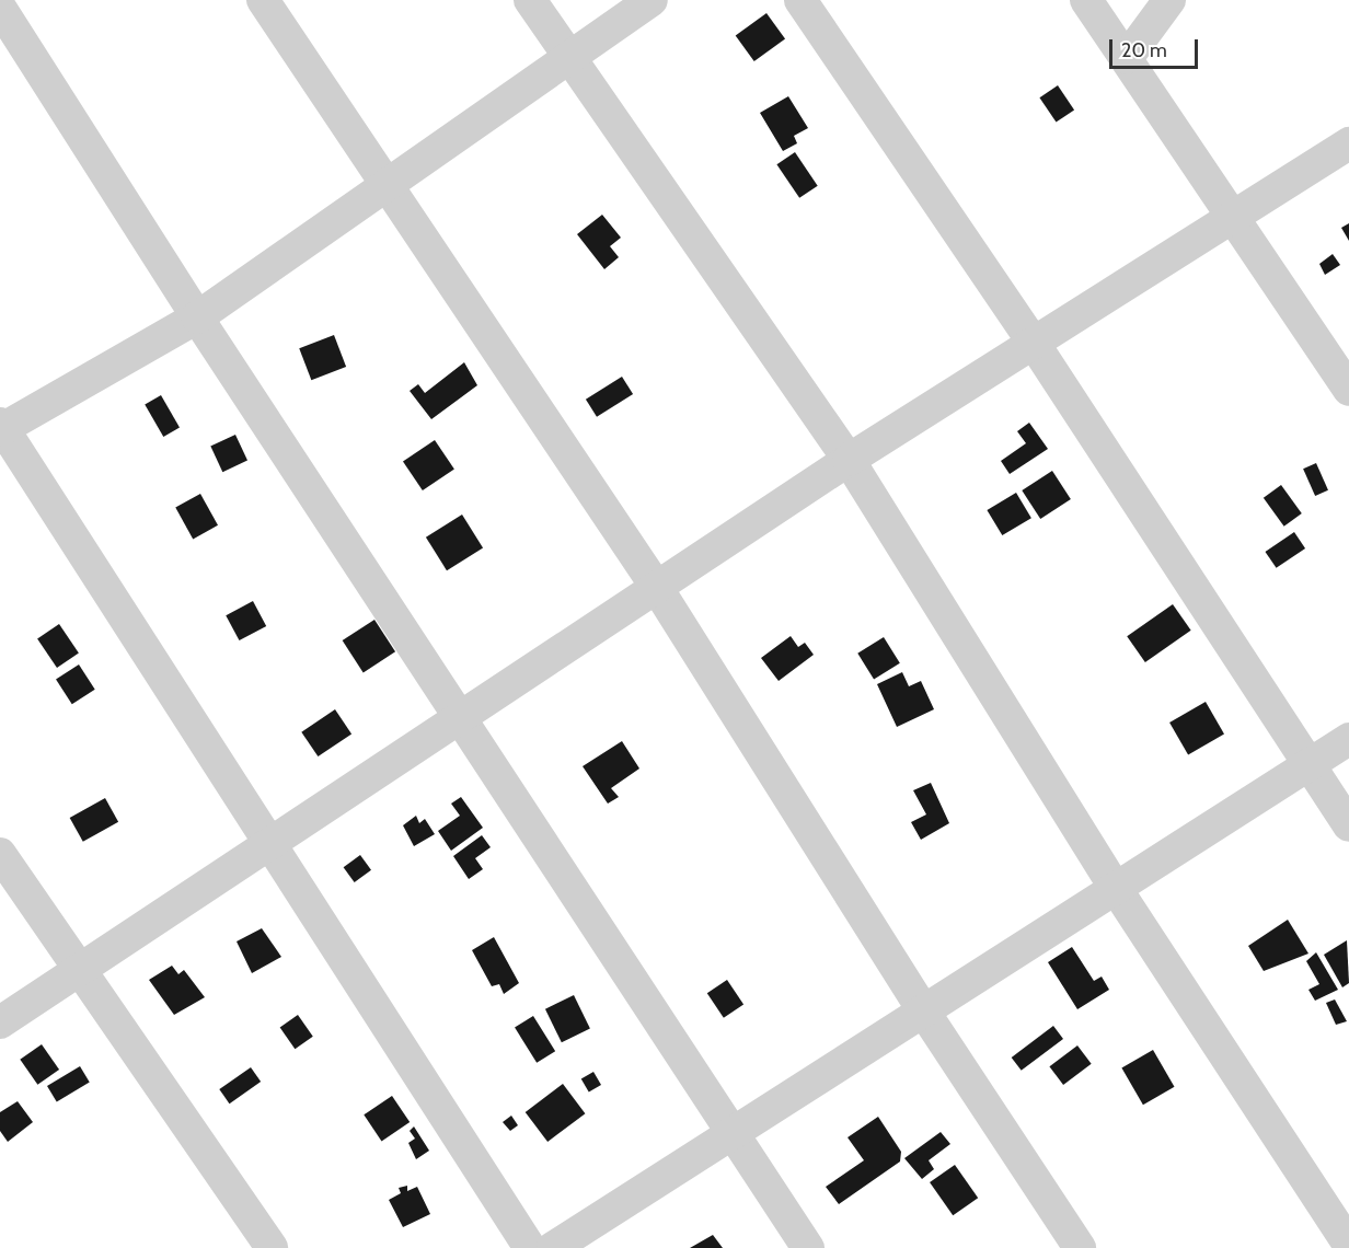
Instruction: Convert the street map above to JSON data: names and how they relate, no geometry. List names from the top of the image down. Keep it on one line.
{"scale_bar":"20 m"}
